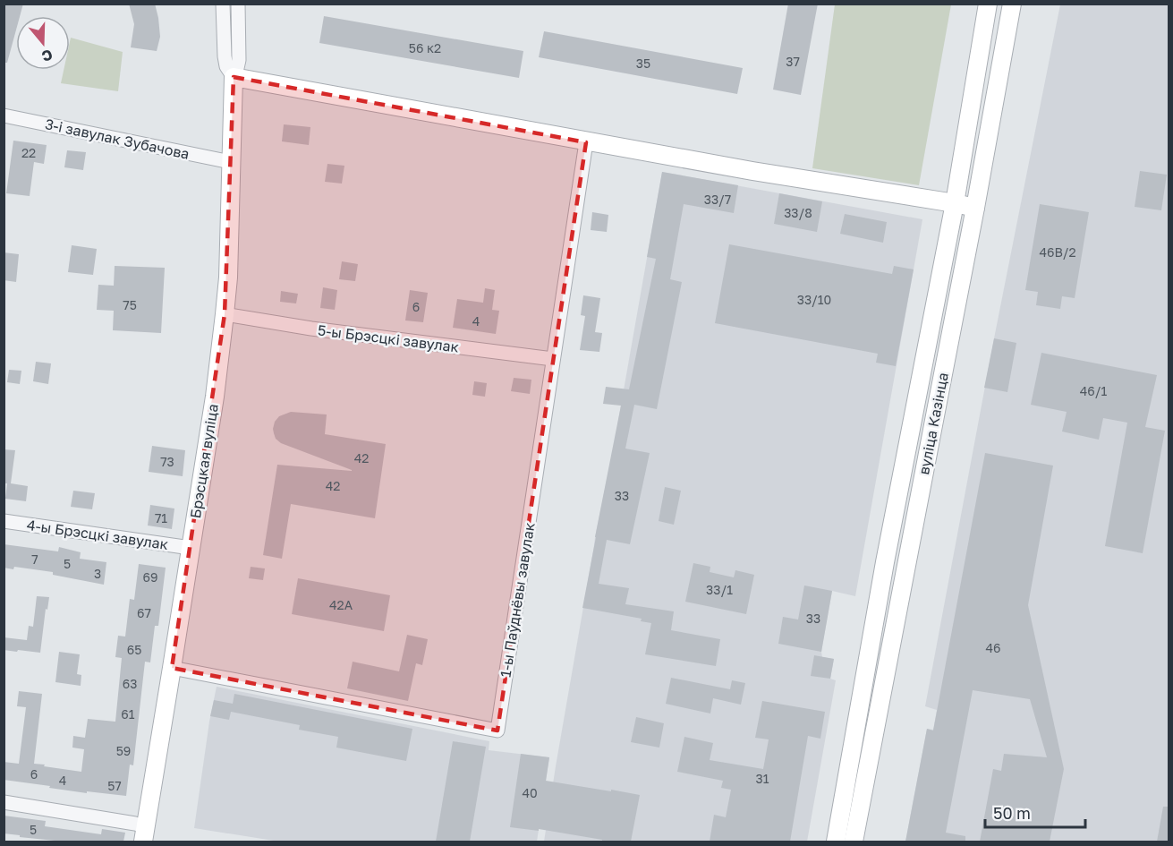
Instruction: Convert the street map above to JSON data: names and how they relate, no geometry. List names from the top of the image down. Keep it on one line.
{"streets":{"main road":["вуліца Казінца","Брэсцкая вуліца"],"street":["3-і завулак Зубачова","5-ы Брэсцкі завулак","4-ы Брэсцкі завулак","1-ы Паўднёвы завулак"]},"crossings":[["3-і завулак Зубачова","Брэсцкая вуліца"],["5-ы Брэсцкі завулак","Брэсцкая вуліца"],["5-ы Брэсцкі завулак","1-ы Паўднёвы завулак"],["Брэсцкая вуліца","4-ы Брэсцкі завулак"],["Брэсцкая вуліца","1-ы Паўднёвы завулак"]],"house_numbers":["56 к2","37","35","22","33/7","33/8","46В/2","33/10","75","6","4","46/1","42","73","42","33","71","7","5","3","69","33/1","42А","67","33","46","65","63","61","59","6","31","4","57","40","5"],"scale_bar":"50 m","north":"bottom"}
